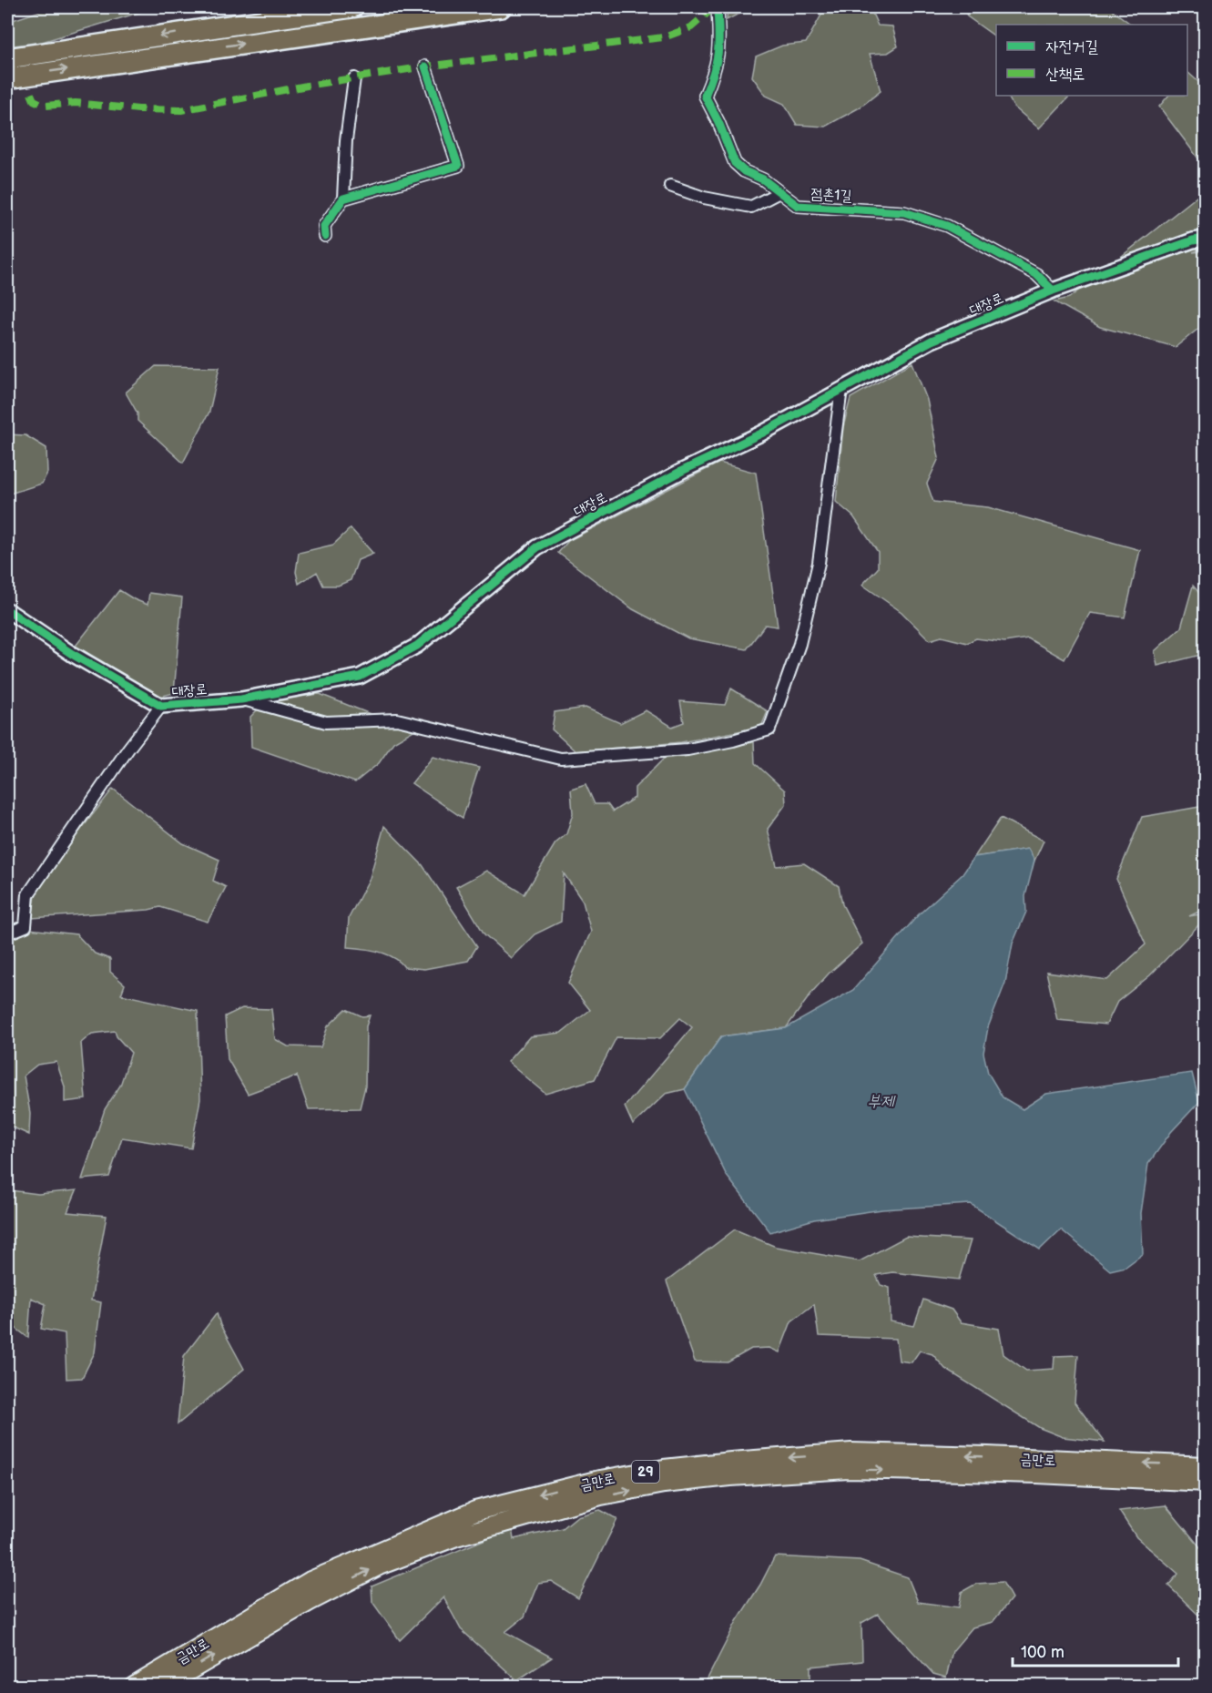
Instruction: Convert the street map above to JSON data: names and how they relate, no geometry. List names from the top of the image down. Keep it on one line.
{"streets":{"highway":["금만로","29"],"street":["점촌1길","대장로"]},"crossings":[["점촌1길","대장로"]],"water":["부제"],"legend":["자전거길","산책로"],"scale_bar":"100 m"}
